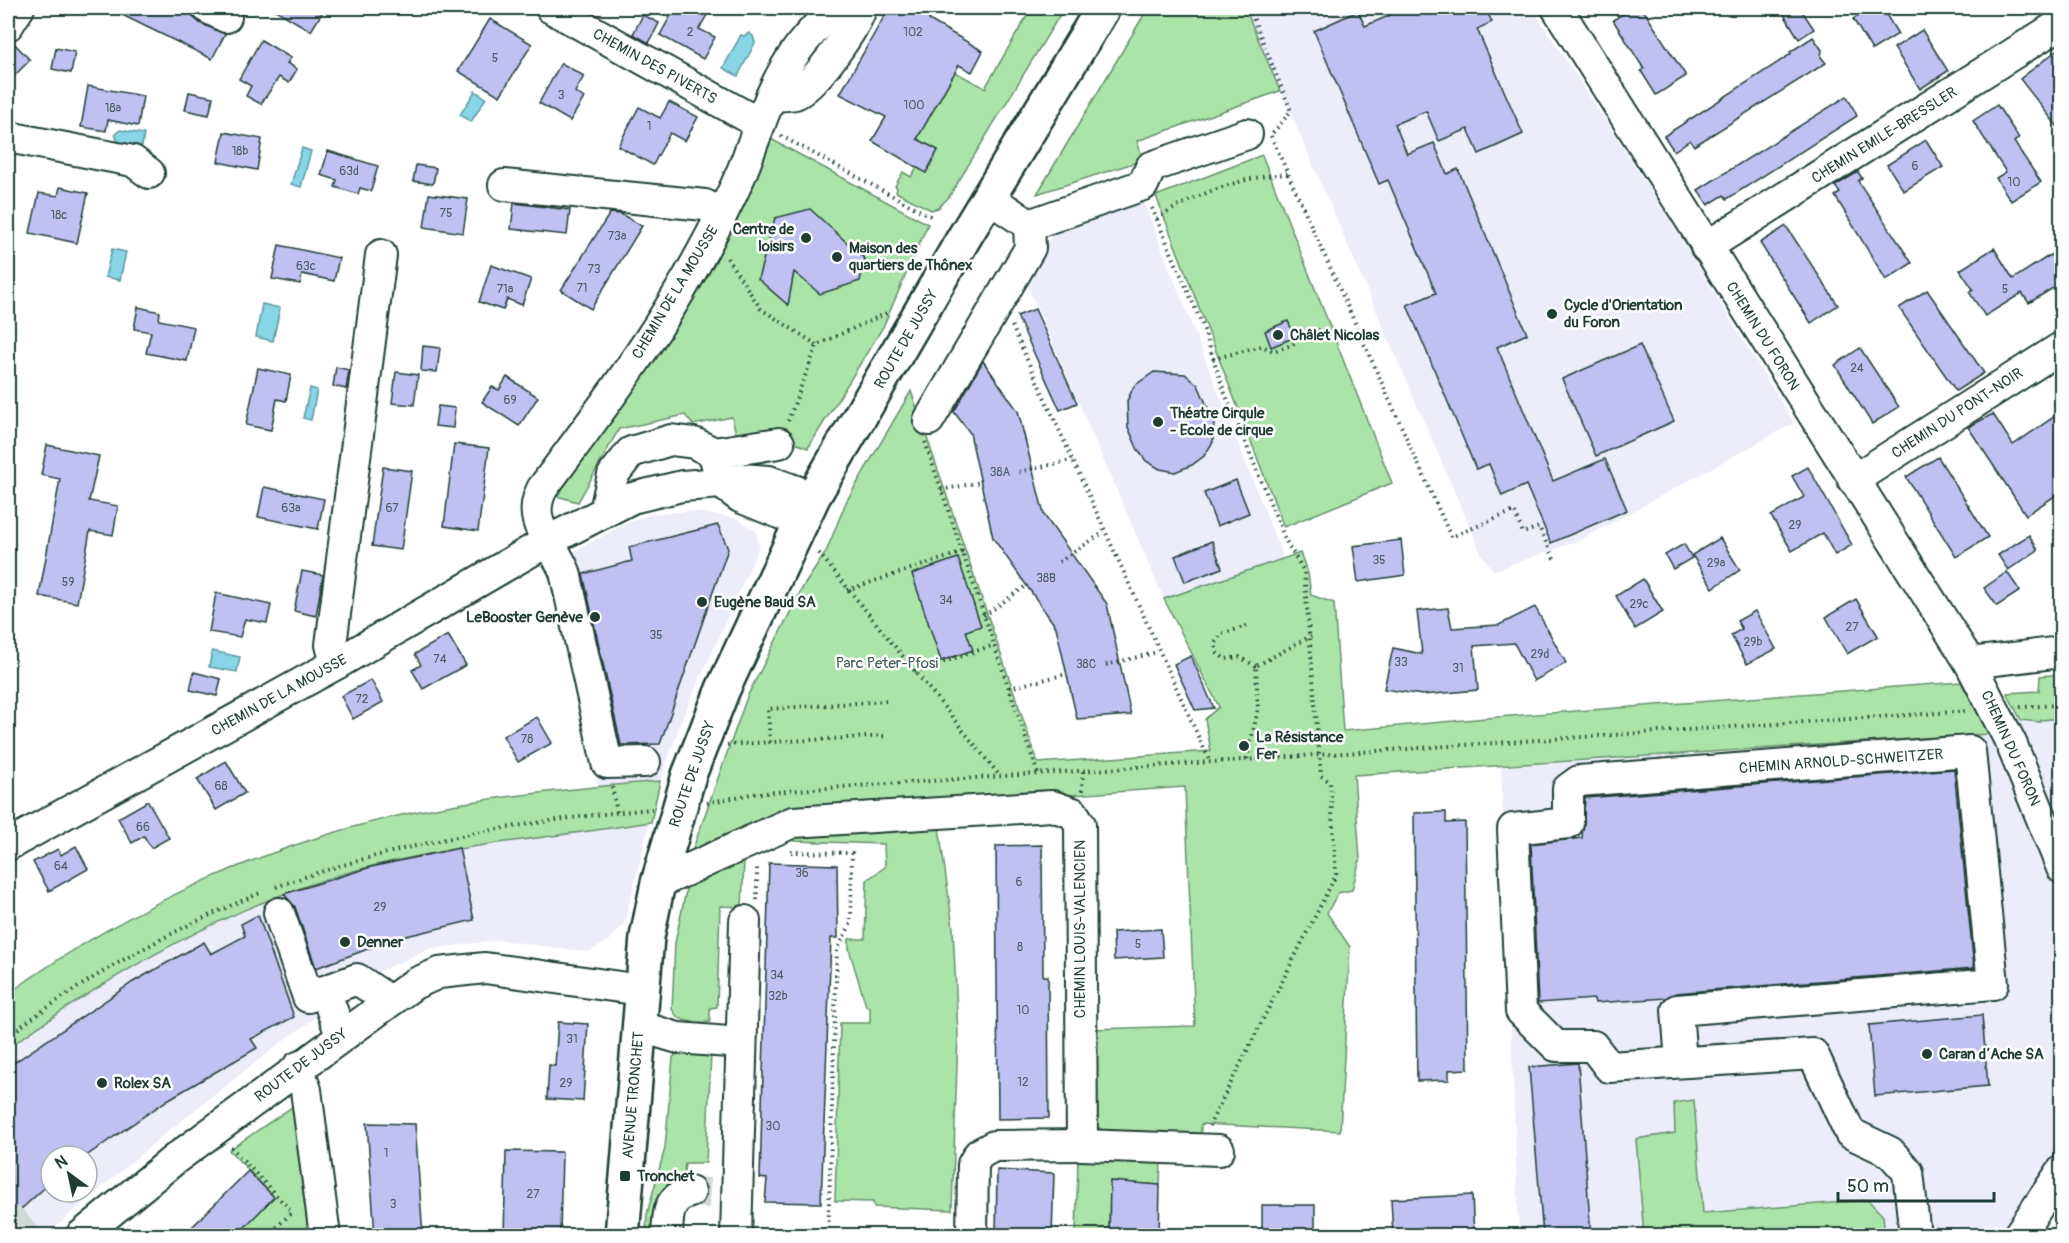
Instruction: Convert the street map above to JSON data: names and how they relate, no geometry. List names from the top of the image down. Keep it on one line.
{"streets":{"main road":["ROUTE DE JUSSY","AVENUE TRONCHET"],"street":["CHEMIN DES PIVERTS","CHEMIN EMILE-BRESSLER","CHEMIN DE LA MOUSSE","CHEMIN DU FORON","CHEMIN DU PONT-NOIR","CHEMIN ARNOLD-SCHWEITZER","CHEMIN LOUIS-VALENCIEN"]},"crossings":[["CHEMIN DES PIVERTS","CHEMIN DE LA MOUSSE"],["CHEMIN EMILE-BRESSLER","CHEMIN DU FORON"],["CHEMIN DU FORON","CHEMIN DU PONT-NOIR"],["ROUTE DE JUSSY","CHEMIN LOUIS-VALENCIEN"],["ROUTE DE JUSSY","AVENUE TRONCHET"]],"parks":["Parc Peter-Pfosi"],"places":{"other":["Centre de loisirs","Maison des quartiers de Thônex","Cycle d'Orientation du Foron","Châlet Nicolas","Théatre Cirqule - Ecole de cirque","Eugène Baud SA","LeBooster Genève","La Résistance Fer","Denner","Caran d‘Ache SA","Rolex SA"],"transit":["Tronchet"]},"house_numbers":["2","102","5","3","100","18a","1","18b","6","63d","10","75","18c","73a","63c","73","71","71a","5","24","69","38A","63a","67","29","35","29a","38B","59","34","29c","27","35","29b","29d","74","33","38C","31","72","78","68","66","64","36","6","29","5","8","34","32b","10","31","12","29","30","1","27","3"],"scale_bar":"50 m","north":"top left"}
